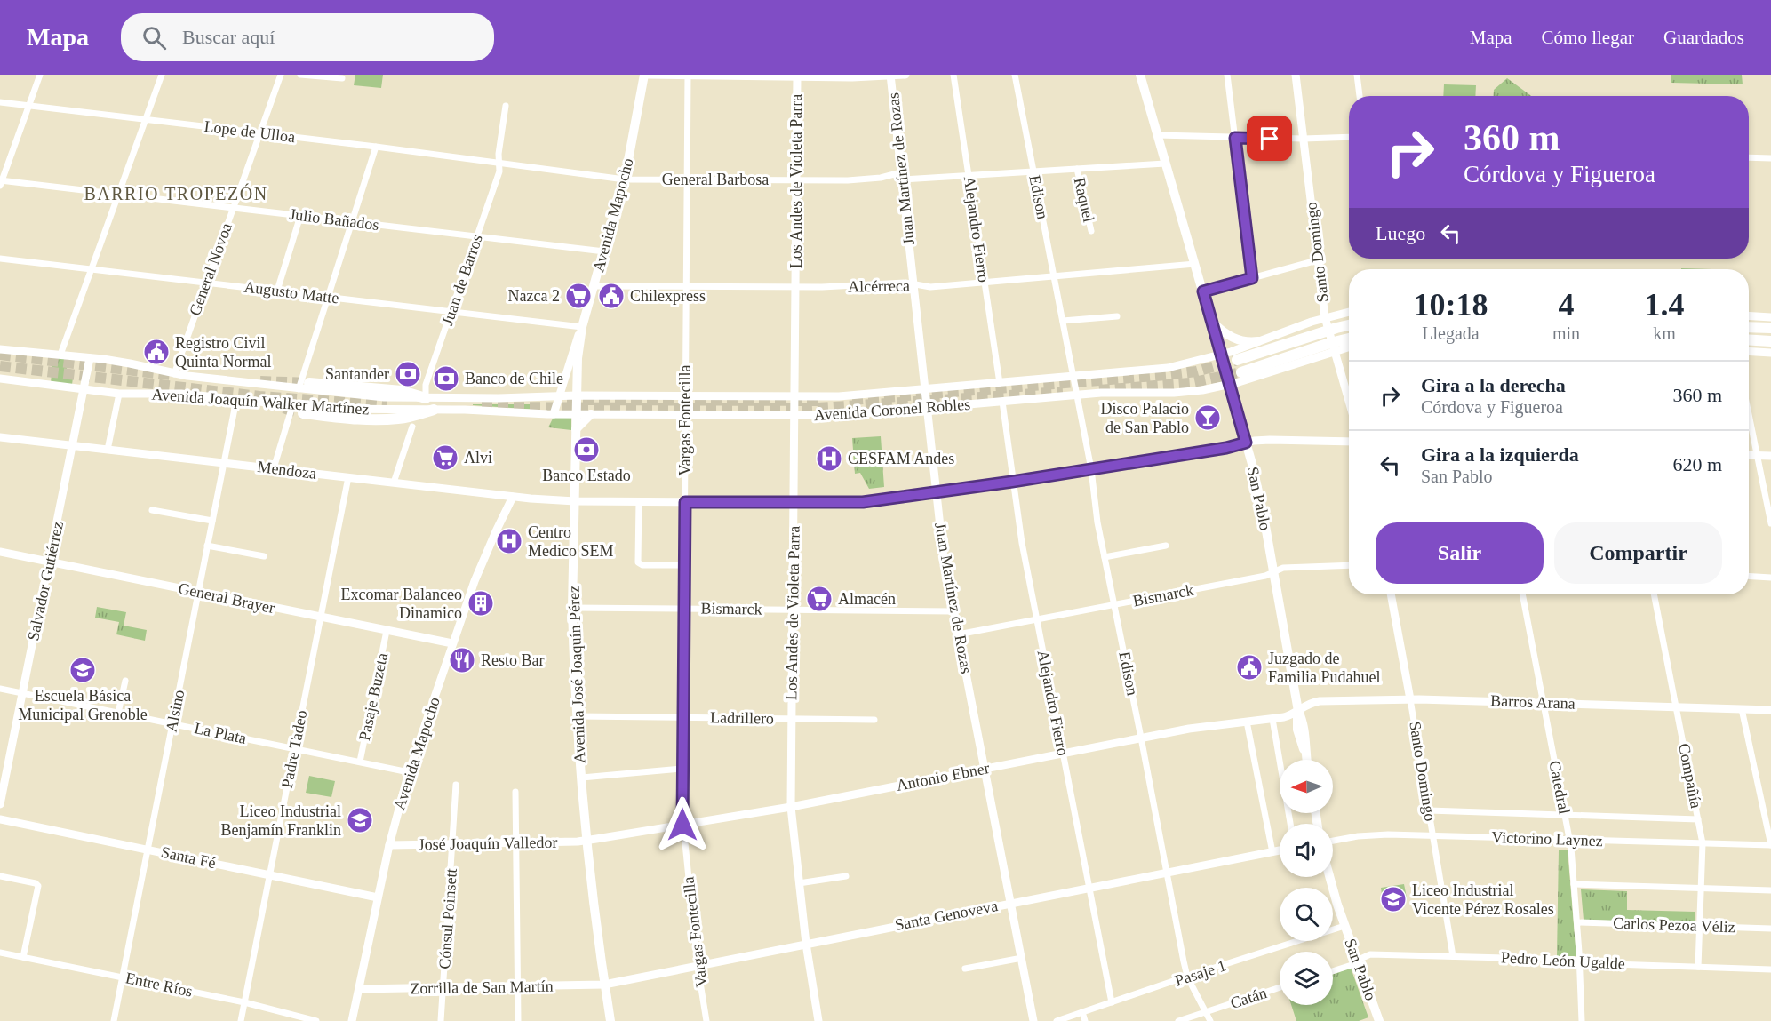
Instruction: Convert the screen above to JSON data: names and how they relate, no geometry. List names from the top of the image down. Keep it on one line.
{"streets":{"main road":["Avenida Mapocho","San Pablo","Avenida José Joaquín Pérez"],"street":["Lope de Ulloa","Juan Martínez de Rozas","General Barbosa","Los Andes de Violeta Parra","Edison","Raquel","Julio Bañados","Alejandro Fierro","Santo Domingo","General Novoa","Juan de Barros","Alcérreca","Augusto Matte","Avenida Joaquín Walker Martínez","Avenida Coronel Robles","Vargas Fontecilla","Mendoza","Salvador Gutiérrez","Bismarck","General Brayer","Pasaje Buzeta","Barros Arana","Alsino","Ladrillero","La Plata","Padre Tadeo","Compañía","Antonio Ebner","Catedral","Victorino Laynez","José Joaquín Valledor","Santa Fé","Santa Genoveva","Cónsul Poinsett","Carlos Pezoa Véliz","Pedro León Ugalde","Pasaje 1","Entre Ríos","Zorrilla de San Martín","Catán"]},"crossings":[["Lope de Ulloa","General Barbosa"],["Lope de Ulloa","Avenida Mapocho"],["Lope de Ulloa","General Novoa"],["Lope de Ulloa","Juan de Barros"],["Juan Martínez de Rozas","General Barbosa"],["Juan Martínez de Rozas","Alcérreca"],["Juan Martínez de Rozas","Avenida Coronel Robles"],["Juan Martínez de Rozas","Mendoza"],["Juan Martínez de Rozas","Bismarck"],["Juan Martínez de Rozas","Antonio Ebner"],["Juan Martínez de Rozas","Santa Genoveva"],["General Barbosa","Los Andes de Violeta Parra"],["General Barbosa","Edison"],["General Barbosa","Raquel"],["General Barbosa","Avenida Mapocho"],["General Barbosa","Alejandro Fierro"],["General Barbosa","Vargas Fontecilla"],["General Barbosa","San Pablo"],["Los Andes de Violeta Parra","Alcérreca"],["Los Andes de Violeta Parra","Avenida Coronel Robles"],["Los Andes de Violeta Parra","Mendoza"],["Los Andes de Violeta Parra","Bismarck"],["Los Andes de Violeta Parra","Ladrillero"],["Los Andes de Violeta Parra","Antonio Ebner"],["Los Andes de Violeta Parra","Santa Genoveva"],["Edison","Alcérreca"],["Edison","Avenida Coronel Robles"],["Edison","Mendoza"],["Edison","Bismarck"],["Edison","Antonio Ebner"],["Edison","Santa Genoveva"],["Edison","Pasaje 1"],["Edison","Catán"],["Avenida Mapocho","Julio Bañados"],["Avenida Mapocho","Alcérreca"],["Avenida Mapocho","Augusto Matte"],["Avenida Mapocho","Avenida Joaquín Walker Martínez"],["Avenida Mapocho","Avenida Coronel Robles"],["Avenida Mapocho","Mendoza"],["Avenida Mapocho","General Brayer"],["Avenida Mapocho","Avenida José Joaquín Pérez"],["Avenida Mapocho","La Plata"],["Avenida Mapocho","José Joaquín Valledor"],["Avenida Mapocho","Santa Fé"],["Avenida Mapocho","Zorrilla de San Martín"],["Julio Bañados","General Novoa"],["Julio Bañados","Juan de Barros"],["Alejandro Fierro","Alcérreca"],["Alejandro Fierro","Avenida Coronel Robles"],["Alejandro Fierro","Mendoza"],["Alejandro Fierro","Bismarck"],["Alejandro Fierro","Antonio Ebner"],["Alejandro Fierro","Santa Genoveva"],["Alejandro Fierro","Pasaje 1"],["Santo Domingo","Avenida Coronel Robles"],["Santo Domingo","Barros Arana"],["Santo Domingo","Victorino Laynez"],["Santo Domingo","Pedro León Ugalde"],["General Novoa","Augusto Matte"],["General Novoa","Avenida Joaquín Walker Martínez"],["Juan de Barros","Augusto Matte"],["Juan de Barros","Avenida Joaquín Walker Martínez"],["Alcérreca","Vargas Fontecilla"],["Alcérreca","San Pablo"],["Augusto Matte","Avenida José Joaquín Pérez"],["Avenida Joaquín Walker Martínez","Avenida Coronel Robles"],["Avenida Joaquín Walker Martínez","Salvador Gutiérrez"],["Avenida Joaquín Walker Martínez","Alsino"],["Avenida Coronel Robles","Vargas Fontecilla"],["Avenida Coronel Robles","San Pablo"],["Avenida Coronel Robles","Avenida José Joaquín Pérez"],["Vargas Fontecilla","Mendoza"],["Vargas Fontecilla","Bismarck"],["Vargas Fontecilla","Ladrillero"],["Vargas Fontecilla","Antonio Ebner"],["Vargas Fontecilla","Santa Genoveva"],["Mendoza","San Pablo"],["Mendoza","Salvador Gutiérrez"],["Mendoza","Avenida José Joaquín Pérez"],["Mendoza","Alsino"],["Mendoza","Padre Tadeo"],["San Pablo","Bismarck"],["San Pablo","Barros Arana"],["San Pablo","Antonio Ebner"],["San Pablo","Pedro León Ugalde"],["San Pablo","Pasaje 1"],["Salvador Gutiérrez","General Brayer"],["Salvador Gutiérrez","La Plata"],["Bismarck","Avenida José Joaquín Pérez"],["General Brayer","Pasaje Buzeta"],["General Brayer","Alsino"],["General Brayer","Padre Tadeo"],["Avenida José Joaquín Pérez","Ladrillero"],["Avenida José Joaquín Pérez","Antonio Ebner"],["Avenida José Joaquín Pérez","José Joaquín Valledor"],["Avenida José Joaquín Pérez","Santa Genoveva"],["Avenida José Joaquín Pérez","Zorrilla de San Martín"],["Pasaje Buzeta","La Plata"],["Barros Arana","Compañía"],["Barros Arana","Antonio Ebner"],["Barros Arana","Catedral"],["Alsino","La Plata"],["Alsino","Santa Fé"],["Alsino","Entre Ríos"],["La Plata","Padre Tadeo"],["Padre Tadeo","Santa Fé"],["Padre Tadeo","Entre Ríos"],["Compañía","Victorino Laynez"],["Compañía","Carlos Pezoa Véliz"],["Compañía","Pedro León Ugalde"],["Antonio Ebner","José Joaquín Valledor"],["Catedral","Victorino Laynez"],["Catedral","Carlos Pezoa Véliz"],["Catedral","Pedro León Ugalde"],["José Joaquín Valledor","Cónsul Poinsett"],["Santa Genoveva","Zorrilla de San Martín"],["Cónsul Poinsett","Zorrilla de San Martín"]],"districts":["BARRIO TROPEZÓN"],"places":{"supermarket":["Nazca 2","Alvi","Almacén"],"public building":["Chilexpress","Registro Civil Quinta Normal","Juzgado de Familia Pudahuel"],"bank":["Santander","Banco de Chile","Banco Estado"],"bar":["Disco Palacio de San Pablo"],"hospital":["CESFAM Andes","Centro Medico SEM"],"building":["Excomar Balanceo Dinamico"],"restaurant":["Resto Bar"],"school or university":["Escuela Básica Municipal Grenoble","Liceo Industrial Benjamín Franklin","Liceo Industrial Vicente Pérez Rosales"]},"north":"left","page":{"header":"Mapa","search":"Buscar aquí","nav":["Mapa","Cómo llegar","Guardados"],"turn":["360 m","Córdova y Figueroa"],"then":"Luego","eta":["10:18","Llegada","4","min","1.4","km"],"list":[{"name":"Gira a la derecha","note":"Córdova y Figueroa","value":"360 m"},{"name":"Gira a la izquierda","note":"San Pablo","value":"620 m"}],"buttons":["Salir","Compartir"]}}
